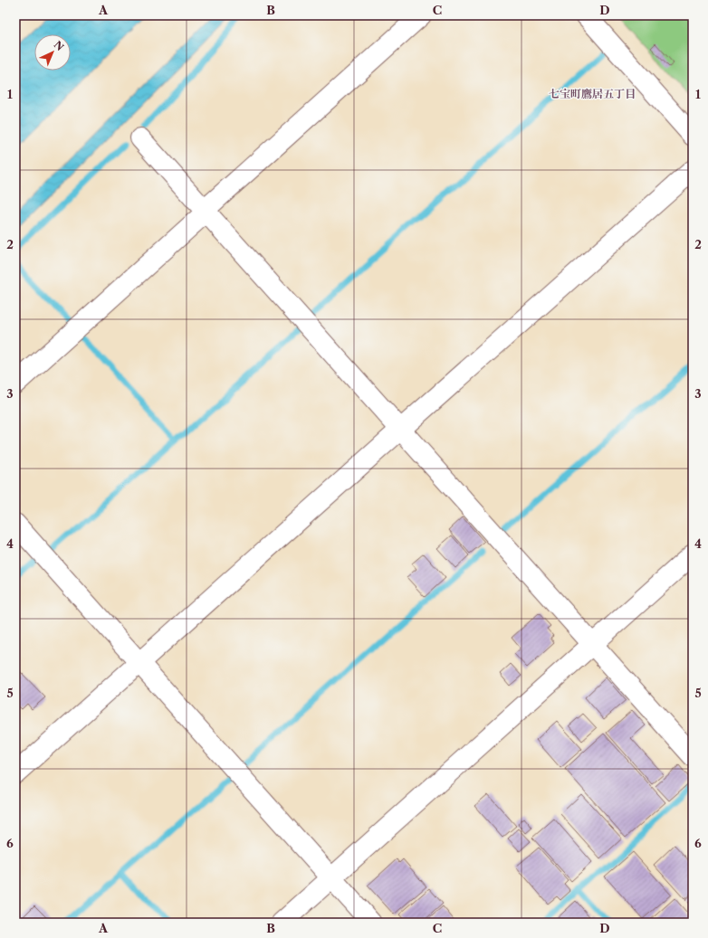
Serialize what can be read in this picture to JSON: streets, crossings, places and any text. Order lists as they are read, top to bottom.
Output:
{
  "districts": ["七宝町鷹居五丁目"],
  "north": "top right",
  "grid": {
    "columns": [
      "A",
      "B",
      "C",
      "D"
    ],
    "rows": [
      "1",
      "2",
      "3",
      "4",
      "5",
      "6"
    ]
  }
}
